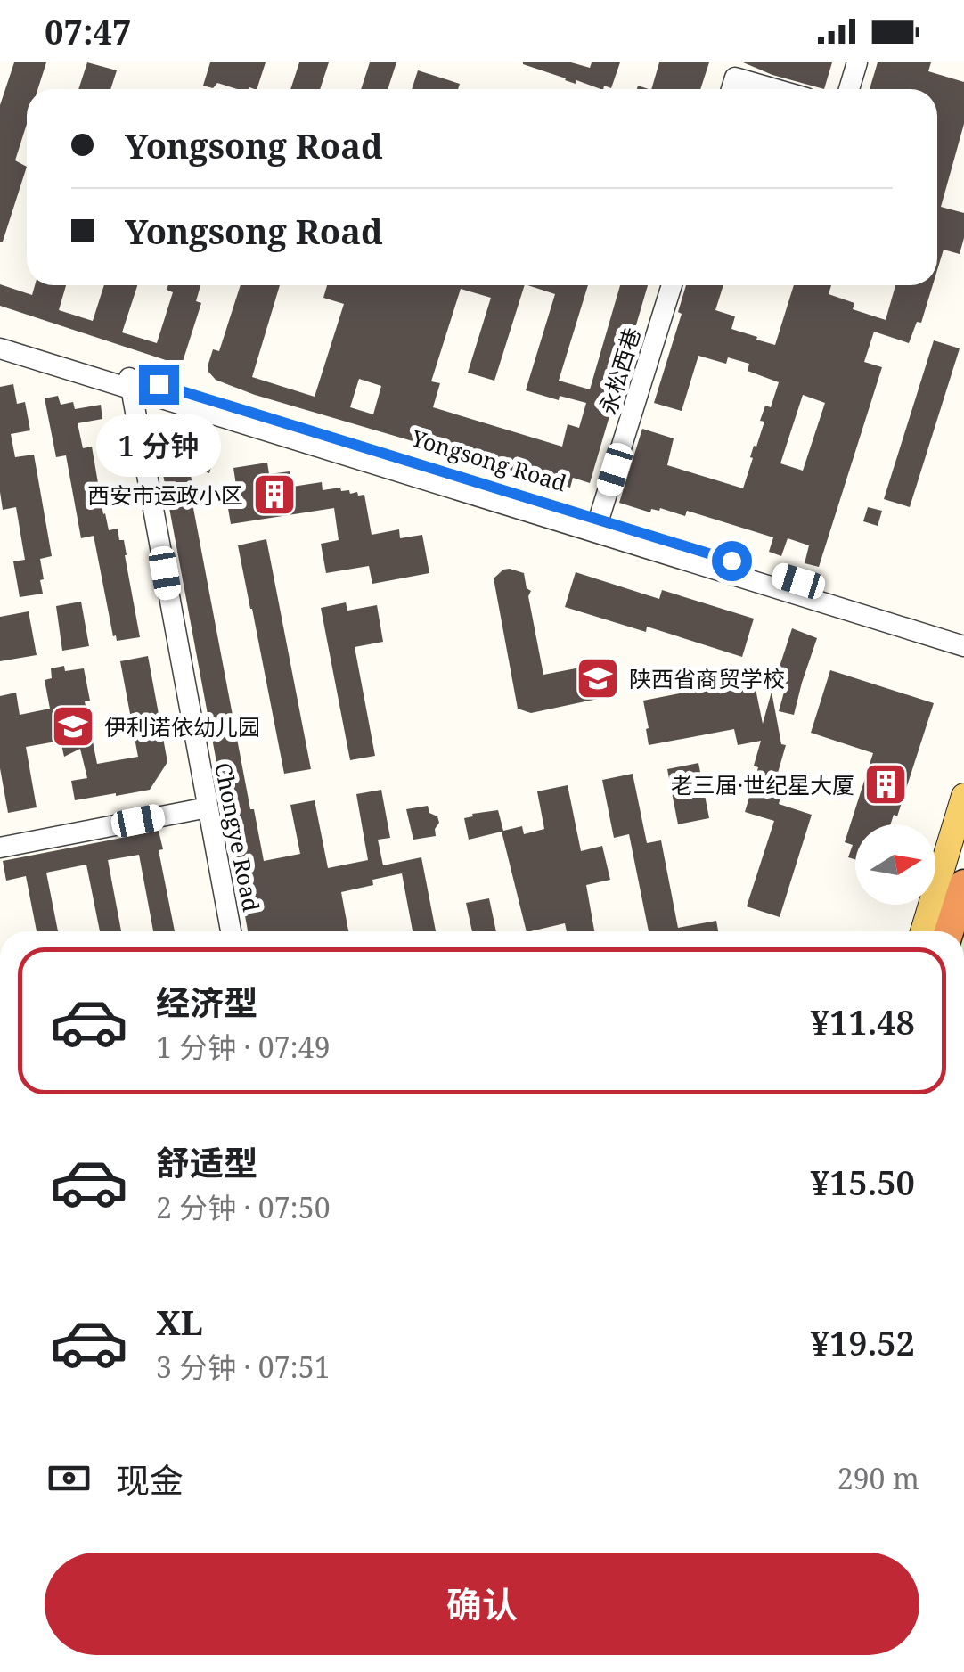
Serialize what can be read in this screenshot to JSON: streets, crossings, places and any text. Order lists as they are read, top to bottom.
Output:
{
  "streets": {
    "street": ["永松西巷", "Yongsong Road", "Chongye Road"]
  },
  "crossings": [
    ["永松西巷", "Yongsong Road"],
    ["Yongsong Road", "Chongye Road"]
  ],
  "places": {
    "building": ["西安市运政小区", "老三届·世纪星大厦"],
    "school or university": ["陕西省商贸学校", "伊利诺依幼儿园"]
  },
  "north": "right",
  "page": {
    "status": "07:47",
    "banner": ["Yongsong Road", "Yongsong Road"],
    "bubble": "1 分钟",
    "list": [
      {
        "name": "经济型",
        "note": "1 分钟 · 07:49",
        "value": "¥11.48"
      },
      {
        "name": "舒适型",
        "note": "2 分钟 · 07:50",
        "value": "¥15.50"
      },
      {
        "name": "XL",
        "note": "3 分钟 · 07:51",
        "value": "¥19.52"
      }
    ],
    "pay": ["现金", "290 m"],
    "buttons": "确认"
  }
}
